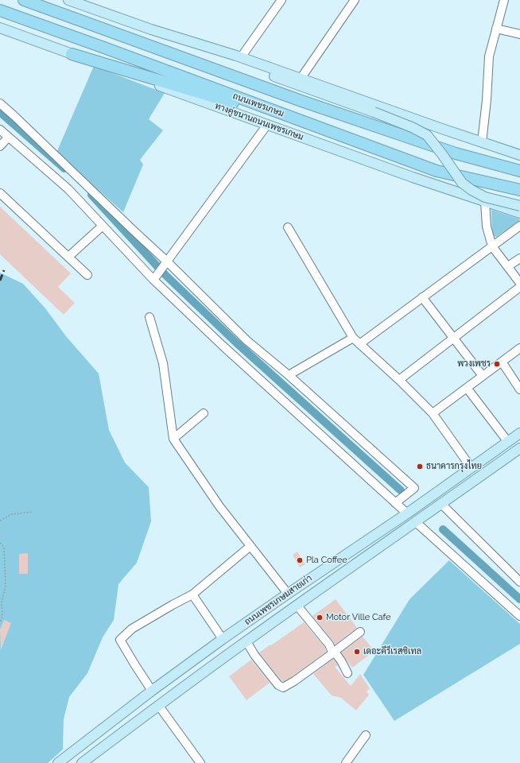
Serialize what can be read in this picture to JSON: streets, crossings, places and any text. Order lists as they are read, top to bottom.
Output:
{
  "streets": {
    "highway": ["ถนนเพชรเกษม"],
    "main road": ["ทางคู่ขนานถนนเพชรเกษม", "ถนนเพชรเกษมสายเก่า"]
  },
  "places": [
    "พวงเพชร",
    "ธนาคารกรุงไทย",
    "Pla Coffee",
    "Motor Ville Cafe",
    "เดอะคีรีเรสซิเทล"
  ]
}
